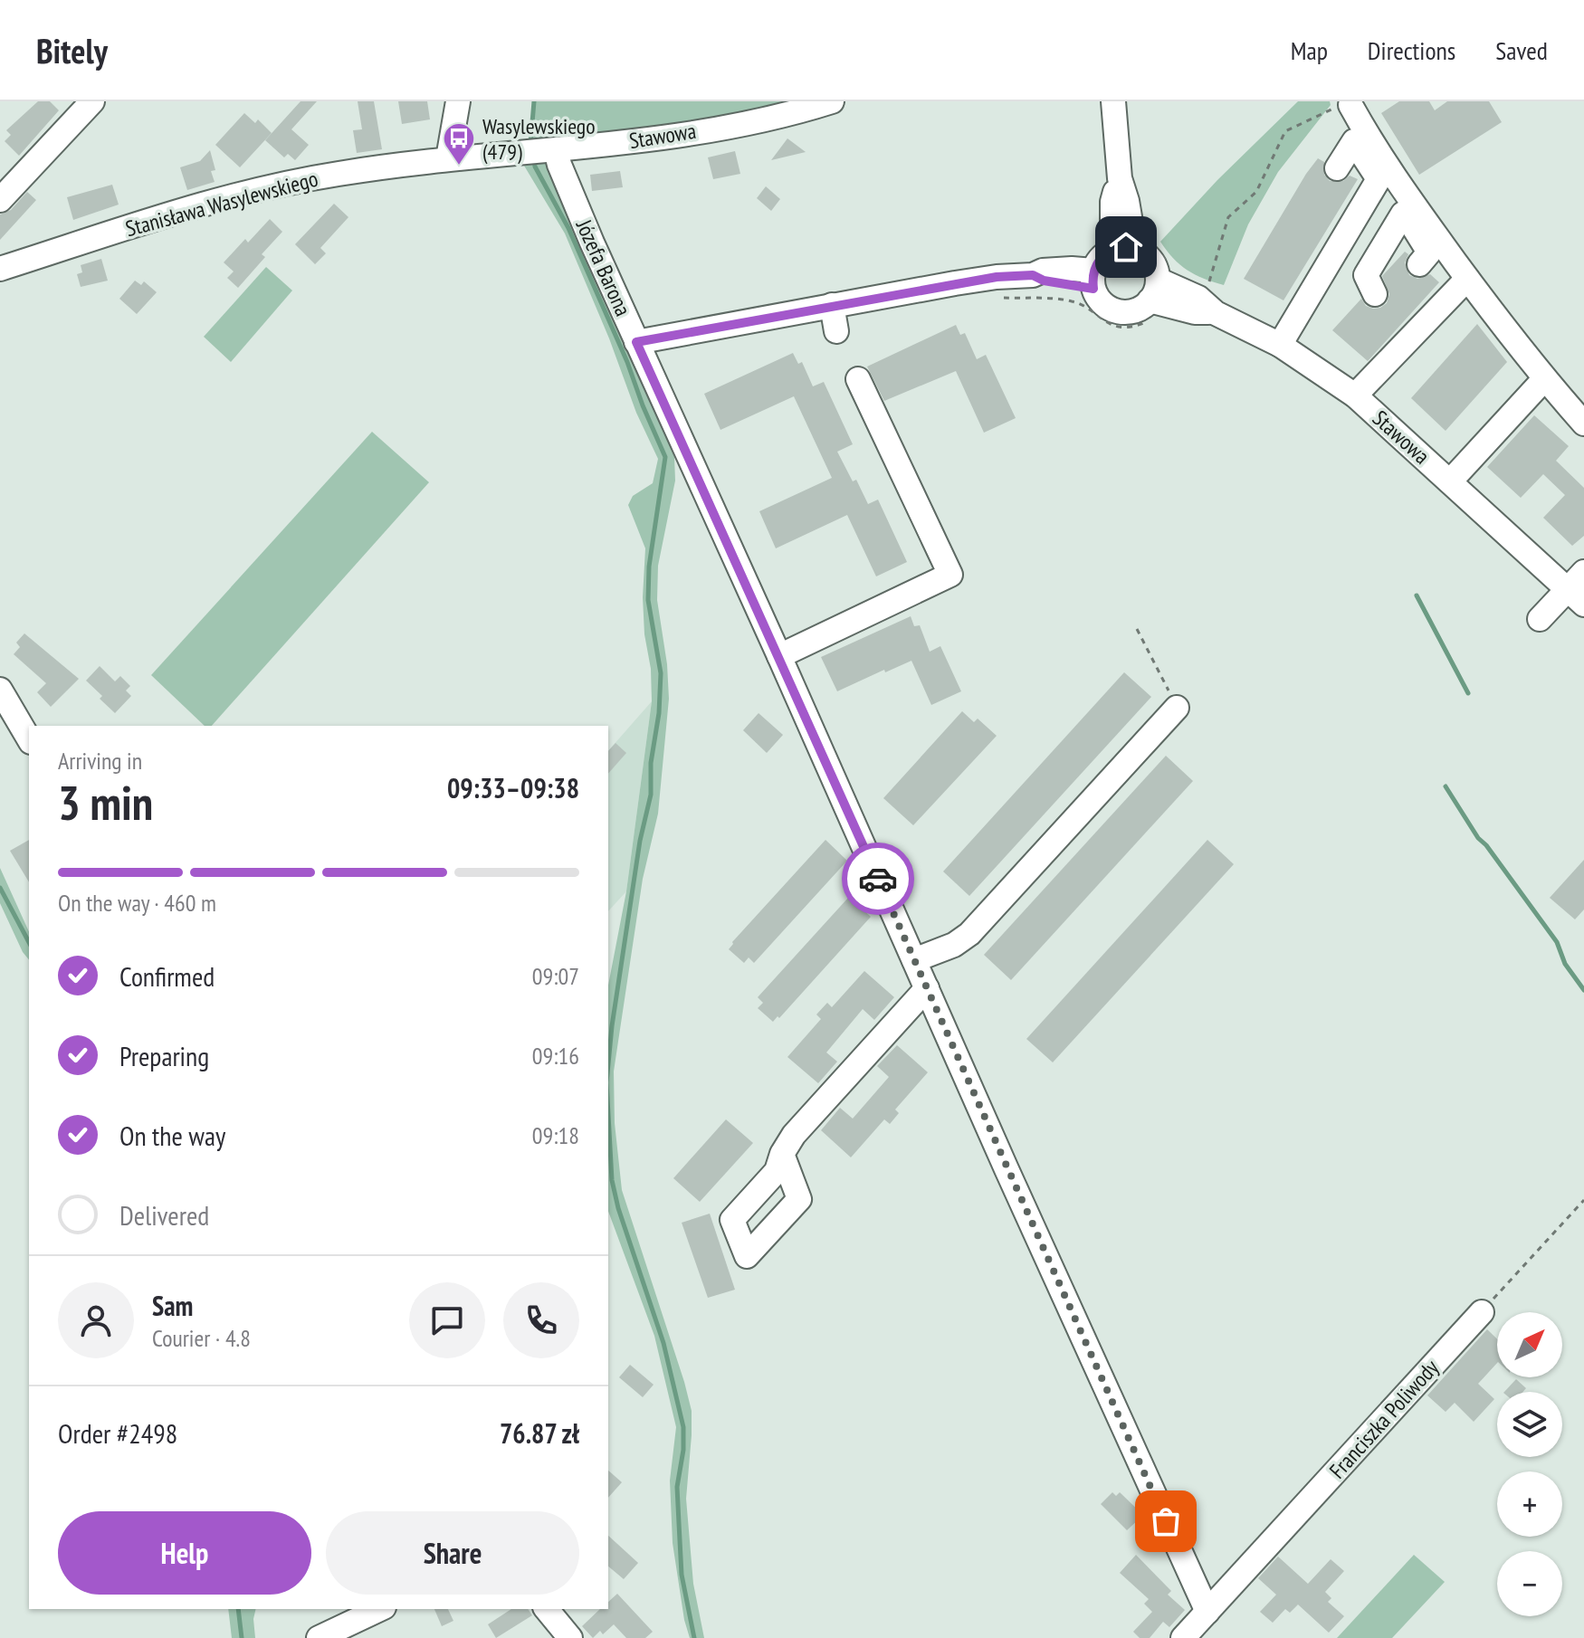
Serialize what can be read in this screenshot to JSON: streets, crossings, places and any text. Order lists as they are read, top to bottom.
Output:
{
  "streets": {
    "street": [
      "Stawowa",
      "Stanisława Wasylewskiego",
      "Józefa Barona",
      "Franciszka Poliwody"
    ]
  },
  "crossings": [
    ["Stawowa", "Stanisława Wasylewskiego"],
    ["Stawowa", "Józefa Barona"],
    ["Józefa Barona", "Franciszka Poliwody"]
  ],
  "places": {
    "bus stop": ["Wasylewskiego (479)"]
  },
  "north": "top right",
  "page": {
    "header": "Bitely",
    "nav": ["Map", "Directions", "Saved"],
    "heading": ["3 min", "Arriving in", "09:33–09:38"],
    "panel": [
      "Sam",
      "Courier · 4.8",
      "Order #2498",
      "76.87 zł"
    ],
    "bar": "On the way · 460 m",
    "list": [
      ["Confirmed", "09:07"],
      ["Preparing", "09:16"],
      ["On the way", "09:18"],
      "Delivered"
    ],
    "map_buttons": ["+", "−"],
    "buttons": ["Help", "Share"]
  }
}
